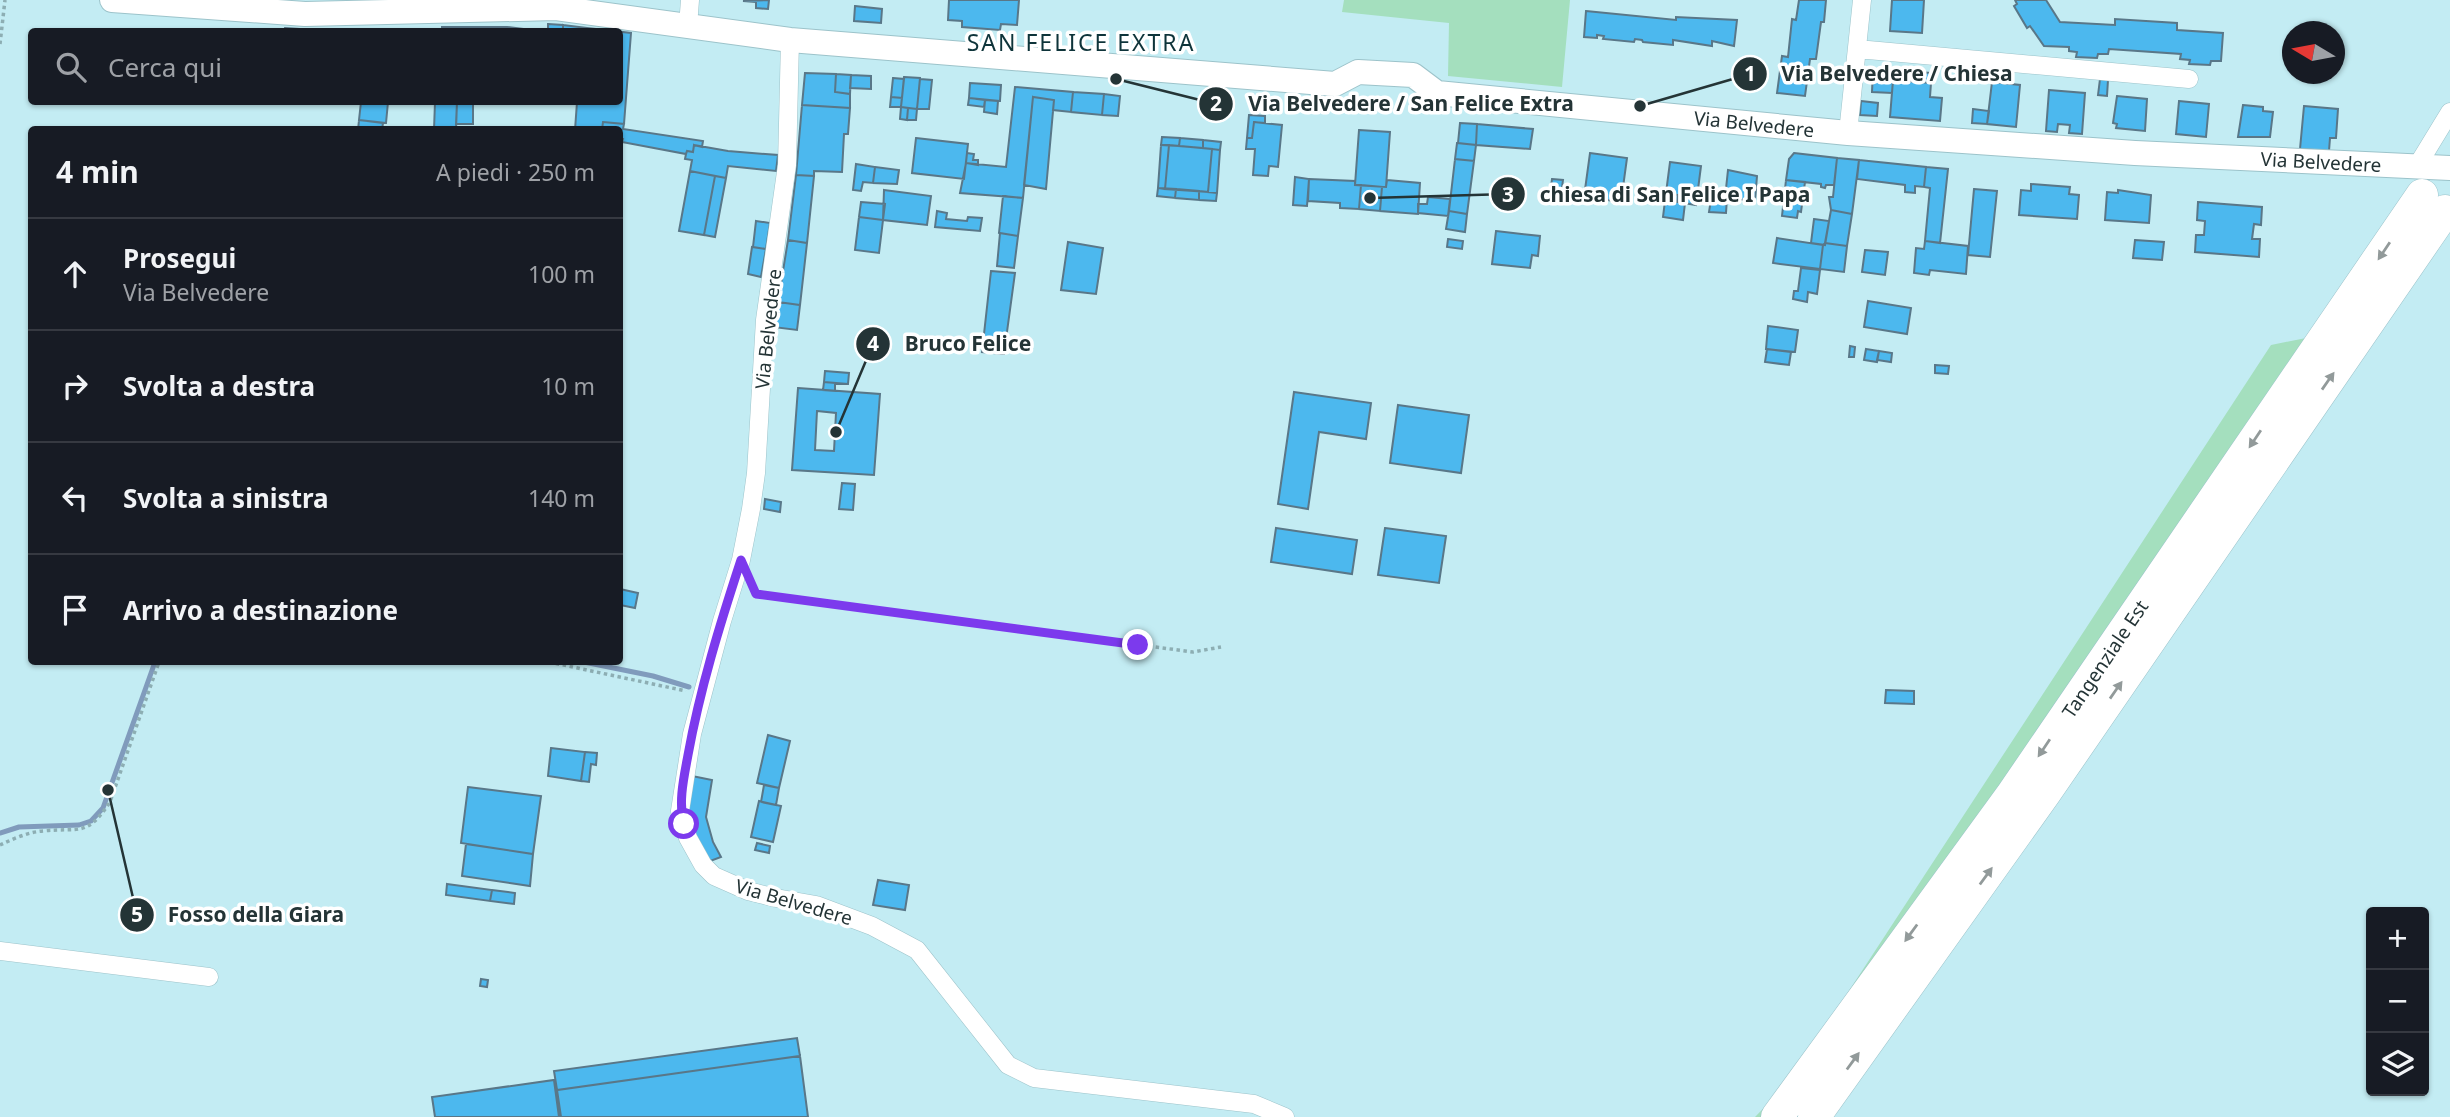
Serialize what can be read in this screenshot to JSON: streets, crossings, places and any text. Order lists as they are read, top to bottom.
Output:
{
  "streets": {
    "highway": ["Tangenziale Est"],
    "street": ["Via Belvedere"]
  },
  "crossings": [
    ["Via Belvedere", "Tangenziale Est"]
  ],
  "districts": ["SAN FELICE EXTRA"],
  "places": [
    "Via Belvedere / San Felice Extra",
    "Via Belvedere / Chiesa",
    "chiesa di San Felice I Papa",
    "Bruco Felice",
    "Fosso della Giara"
  ],
  "north": "left",
  "page": {
    "search": "Cerca qui",
    "heading": ["4 min", "A piedi · 250 m"],
    "list": [
      ["Prosegui", "Via Belvedere", "100 m"],
      ["Svolta a destra", "10 m"],
      ["Svolta a sinistra", "140 m"],
      "Arrivo a destinazione"
    ],
    "map_buttons": ["+", "−"]
  }
}
